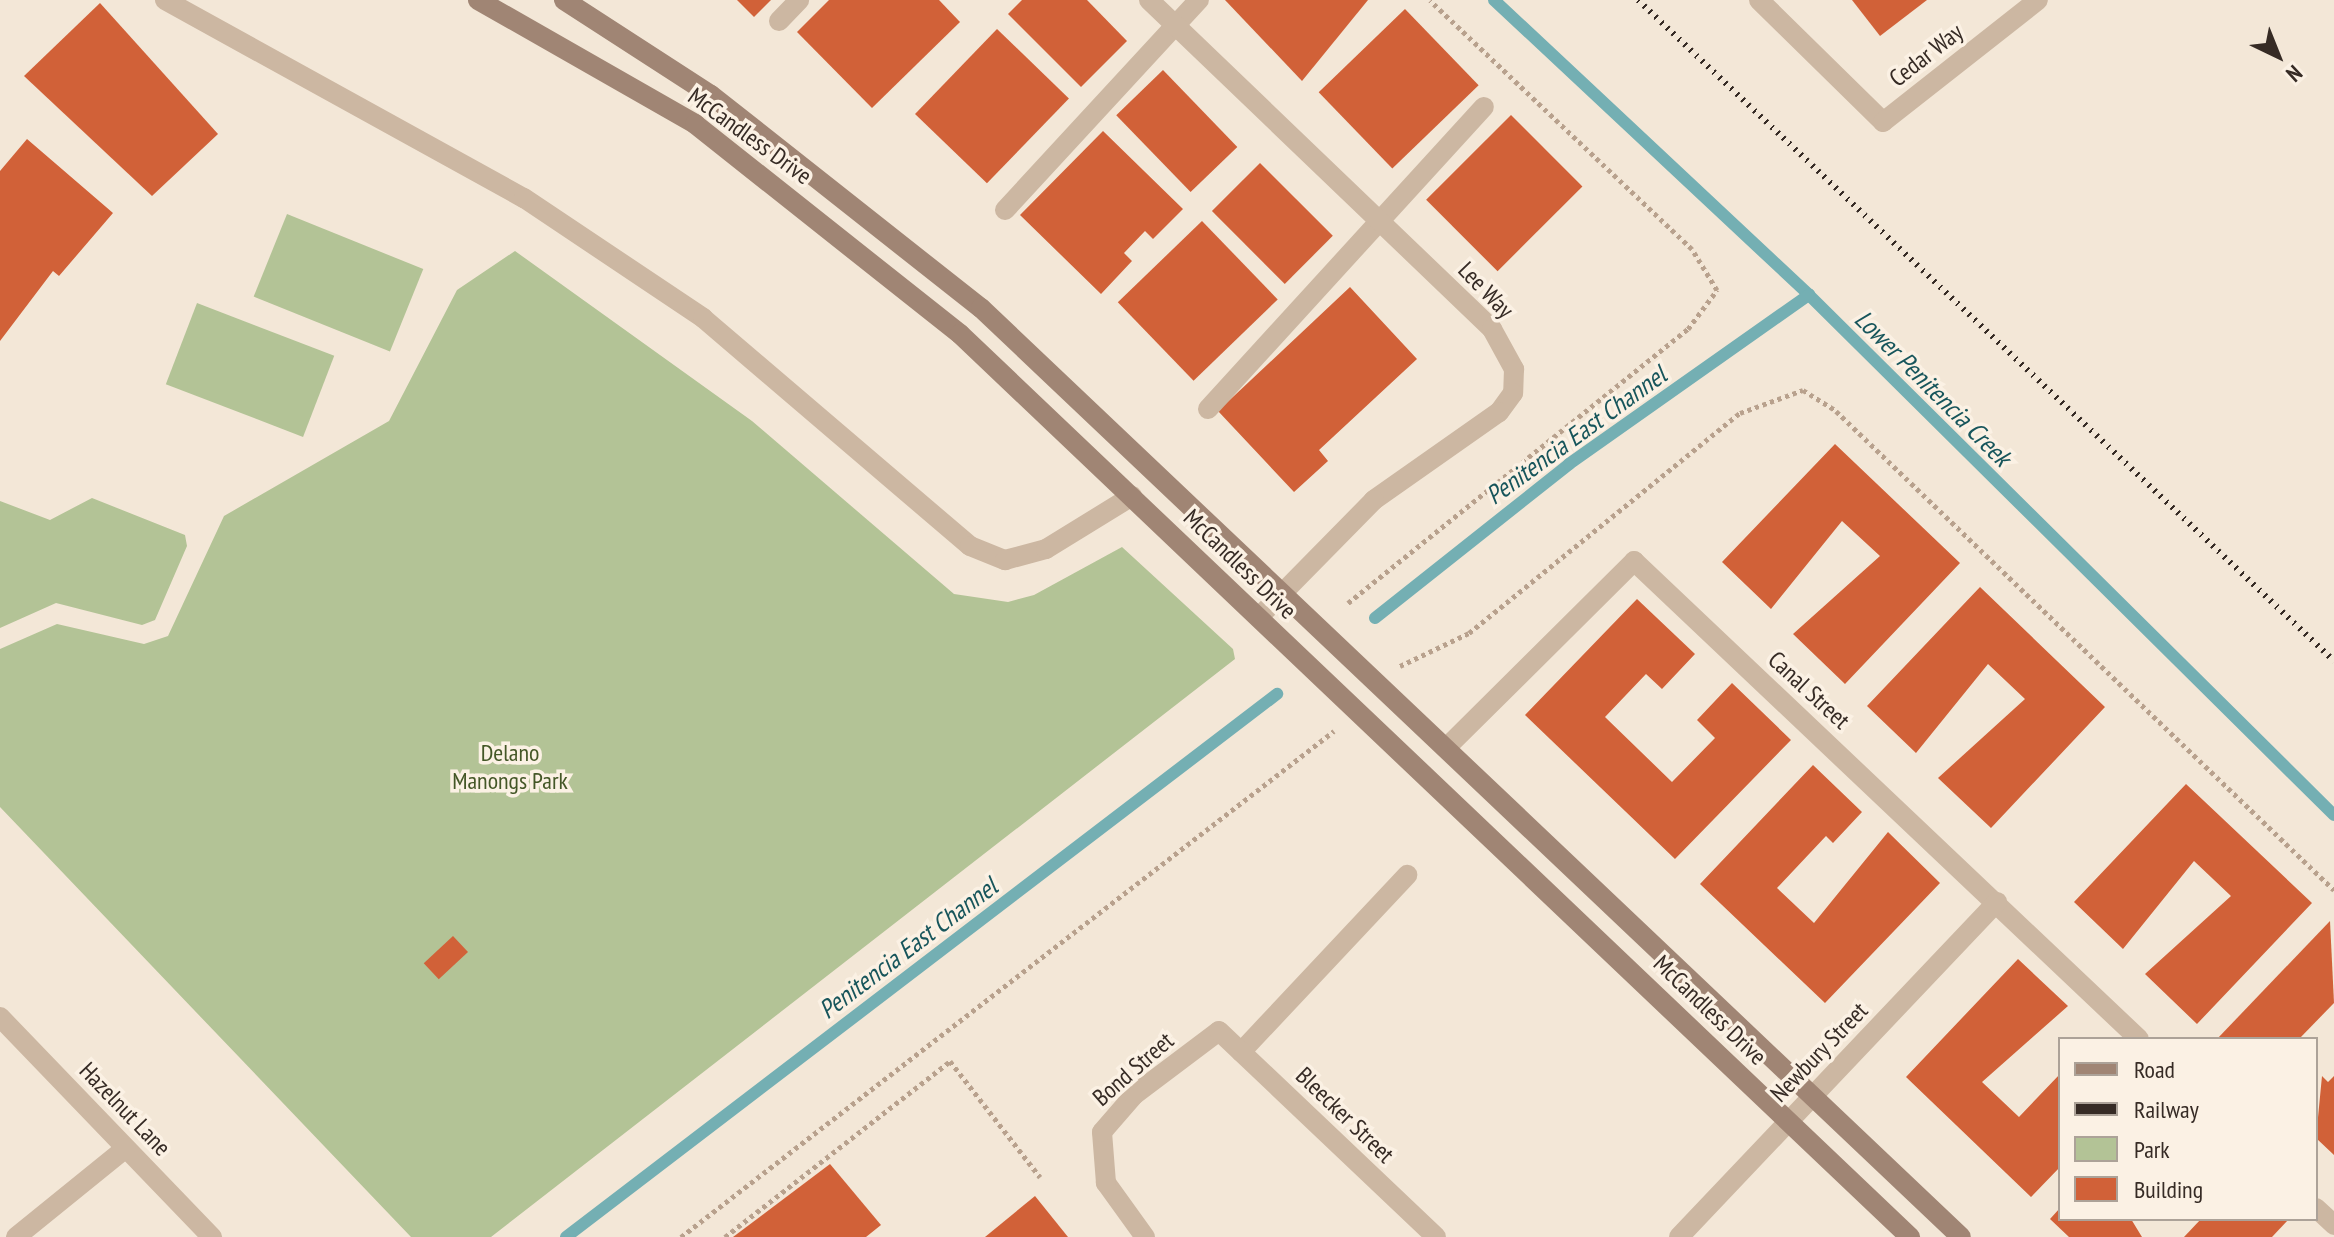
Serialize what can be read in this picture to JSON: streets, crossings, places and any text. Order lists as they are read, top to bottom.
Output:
{
  "streets": {
    "main road": ["McCandless Drive"],
    "street": [
      "Cedar Way",
      "Lee Way",
      "Canal Street",
      "Newbury Street",
      "Bond Street",
      "Hazelnut Lane",
      "Bleecker Street"
    ]
  },
  "crossings": [
    ["McCandless Drive", "Lee Way"],
    ["McCandless Drive", "Canal Street"],
    ["McCandless Drive", "Newbury Street"],
    ["Canal Street", "Newbury Street"],
    ["Bond Street", "Bleecker Street"]
  ],
  "water": ["Lower Penitencia Creek", "Penitencia East Channel"],
  "parks": ["Delano Manongs Park"],
  "legend": [
    "Road",
    "Railway",
    "Park",
    "Building"
  ],
  "north": "bottom right"
}
